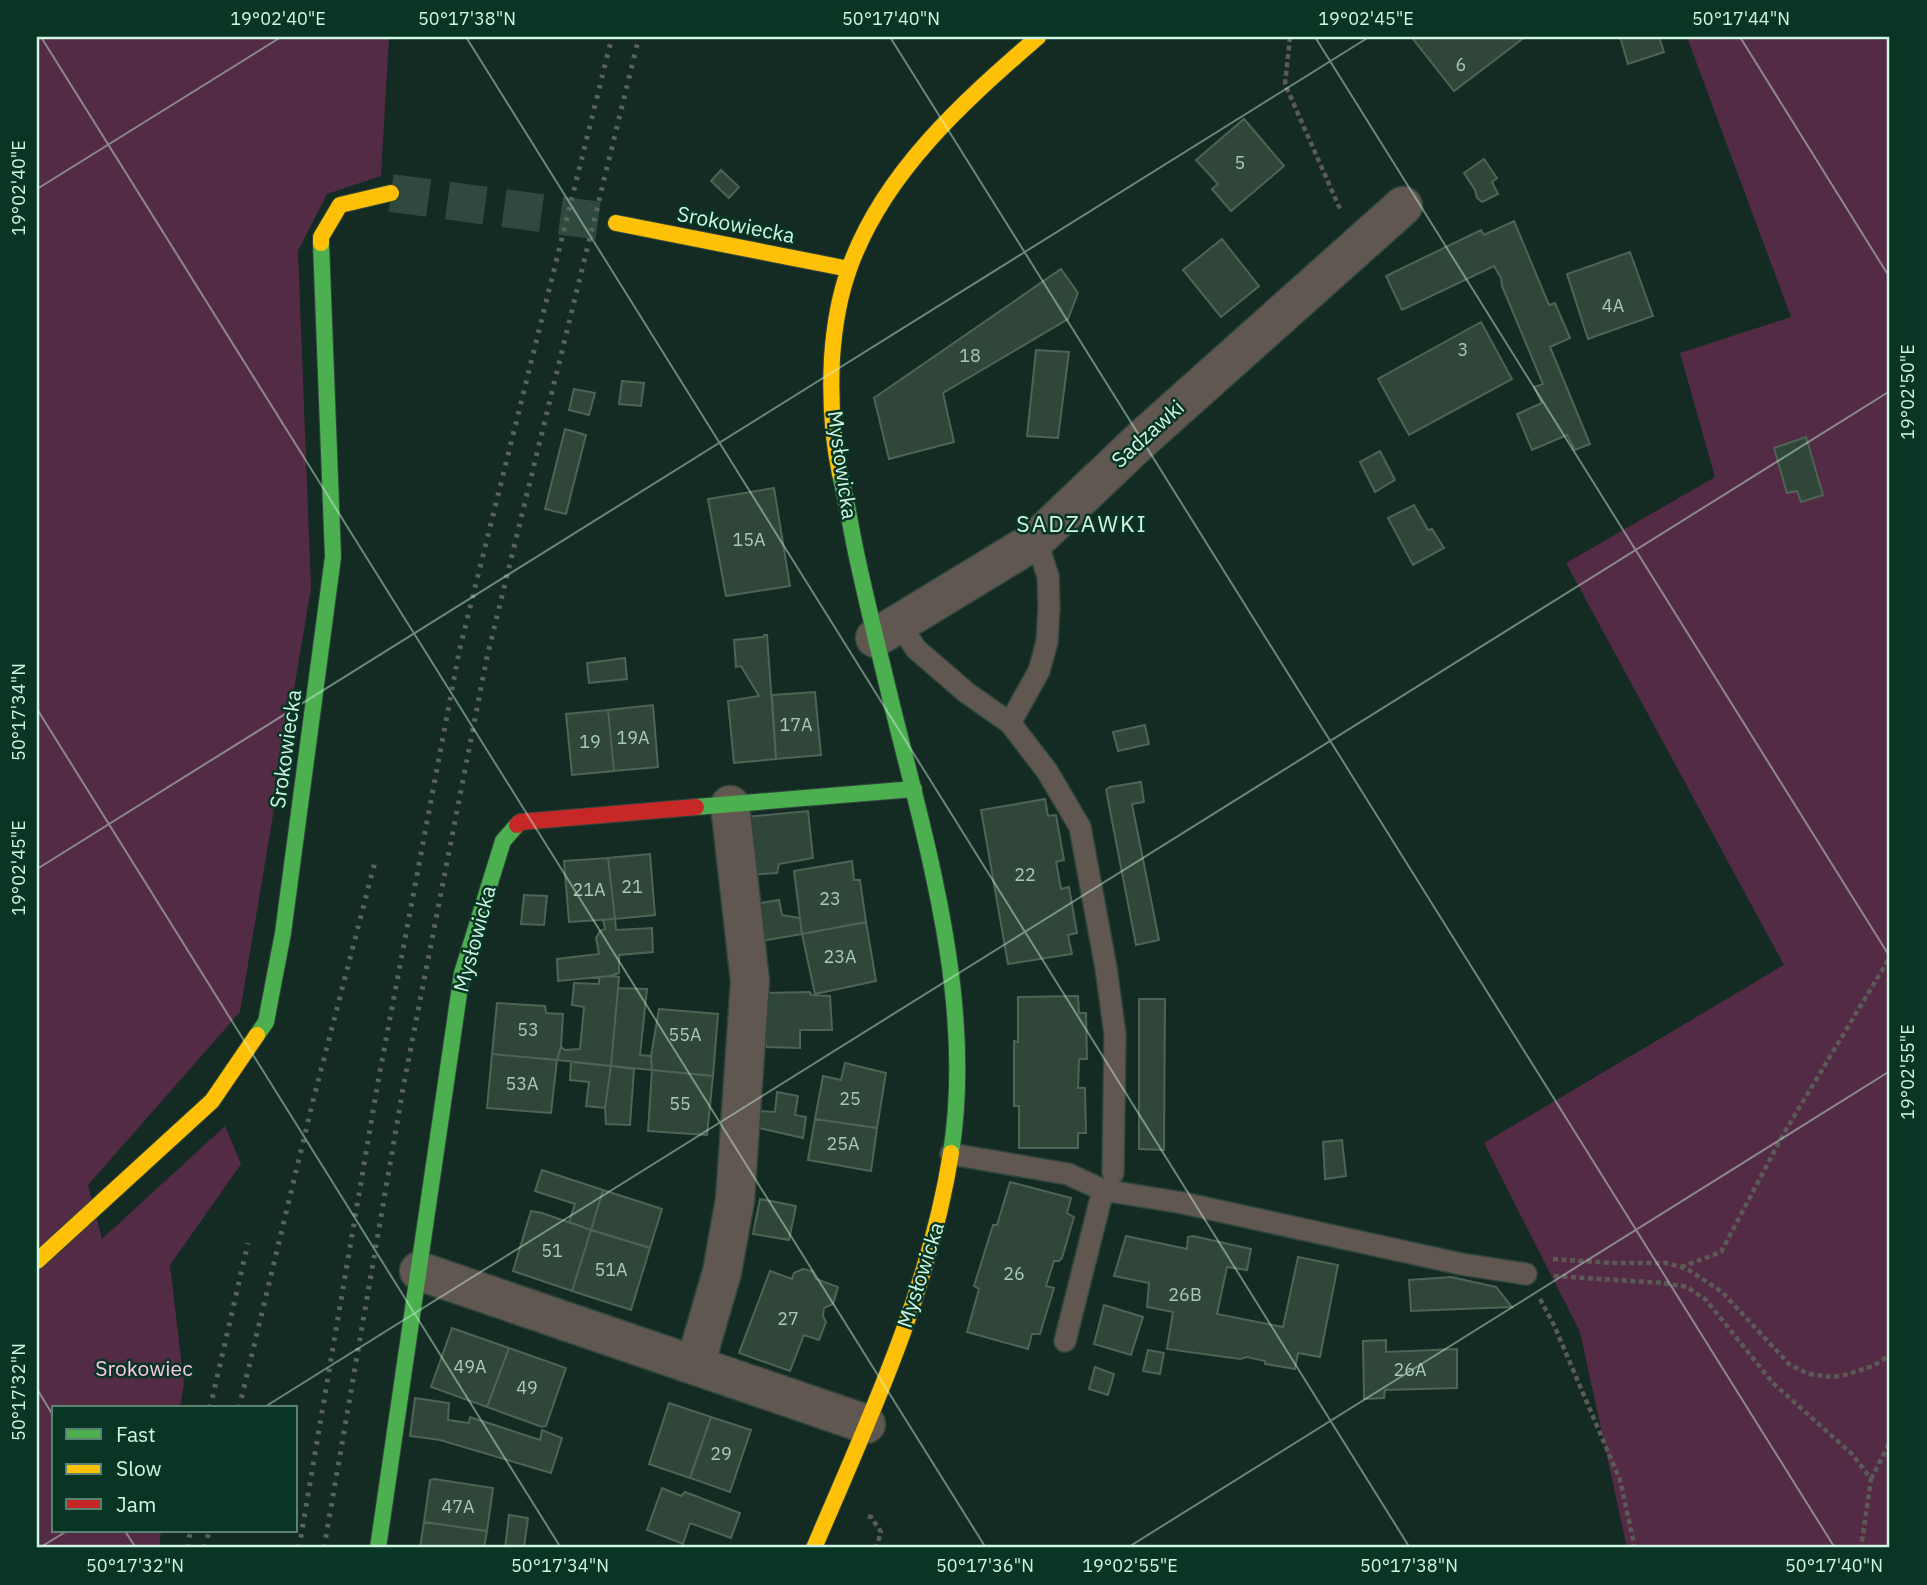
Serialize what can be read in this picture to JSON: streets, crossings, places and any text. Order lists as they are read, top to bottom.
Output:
{
  "streets": {
    "street": ["Srokowiecka", "Sadzawki", "Mysłowicka"]
  },
  "crossings": [
    ["Srokowiecka", "Mysłowicka"],
    ["Sadzawki", "Mysłowicka"]
  ],
  "districts": ["SADZAWKI"],
  "parks": ["Srokowiec"],
  "house_numbers": [
    "6",
    "5",
    "4A",
    "3",
    "18",
    "15A",
    "17A",
    "19A",
    "19",
    "22",
    "21",
    "21A",
    "23",
    "23A",
    "53",
    "55A",
    "53A",
    "25",
    "55",
    "25A",
    "51",
    "51A",
    "26",
    "26B",
    "27",
    "49A",
    "26A",
    "49",
    "29",
    "47A"
  ],
  "legend": ["Fast", "Slow", "Jam"],
  "coordinates": [
    "19°02'40\"E",
    "50°17'38\"N",
    "50°17'40\"N",
    "19°02'45\"E",
    "50°17'44\"N",
    "19°02'50\"E",
    "50°17'34\"N",
    "19°02'55\"E",
    "50°17'32\"N",
    "50°17'36\"N"
  ]
}
